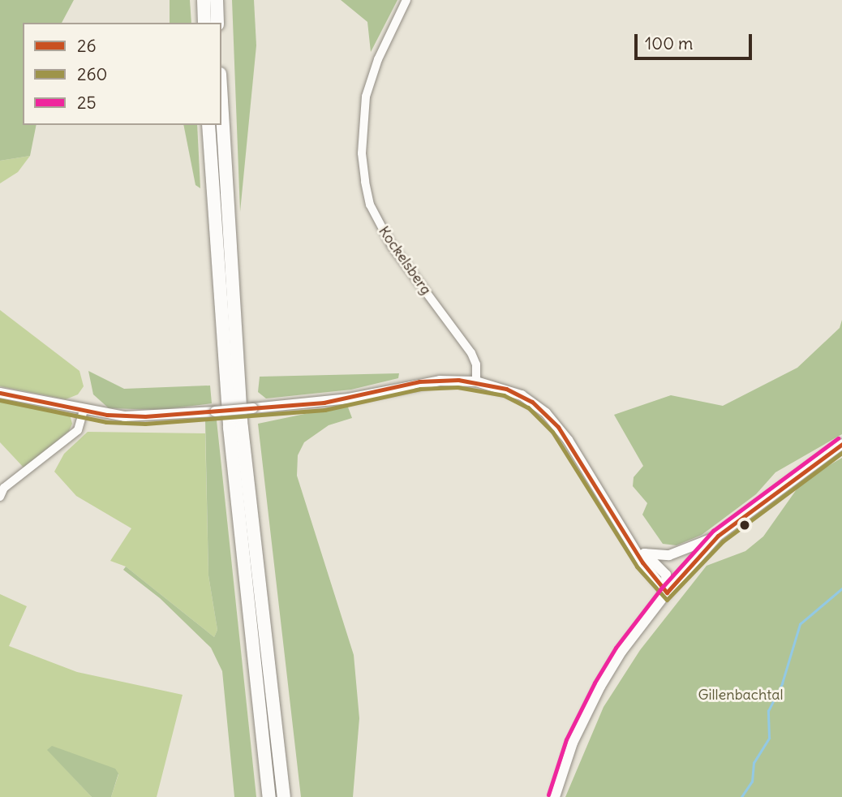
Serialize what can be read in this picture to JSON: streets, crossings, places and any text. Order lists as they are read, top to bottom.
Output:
{
  "streets": {
    "street": ["Kockelsberg"]
  },
  "parks": ["Gillenbachtal"],
  "lines": ["transit line 26", "transit line 260", "transit line 25"],
  "legend": ["26", "260", "25"],
  "scale_bar": "100 m"
}
